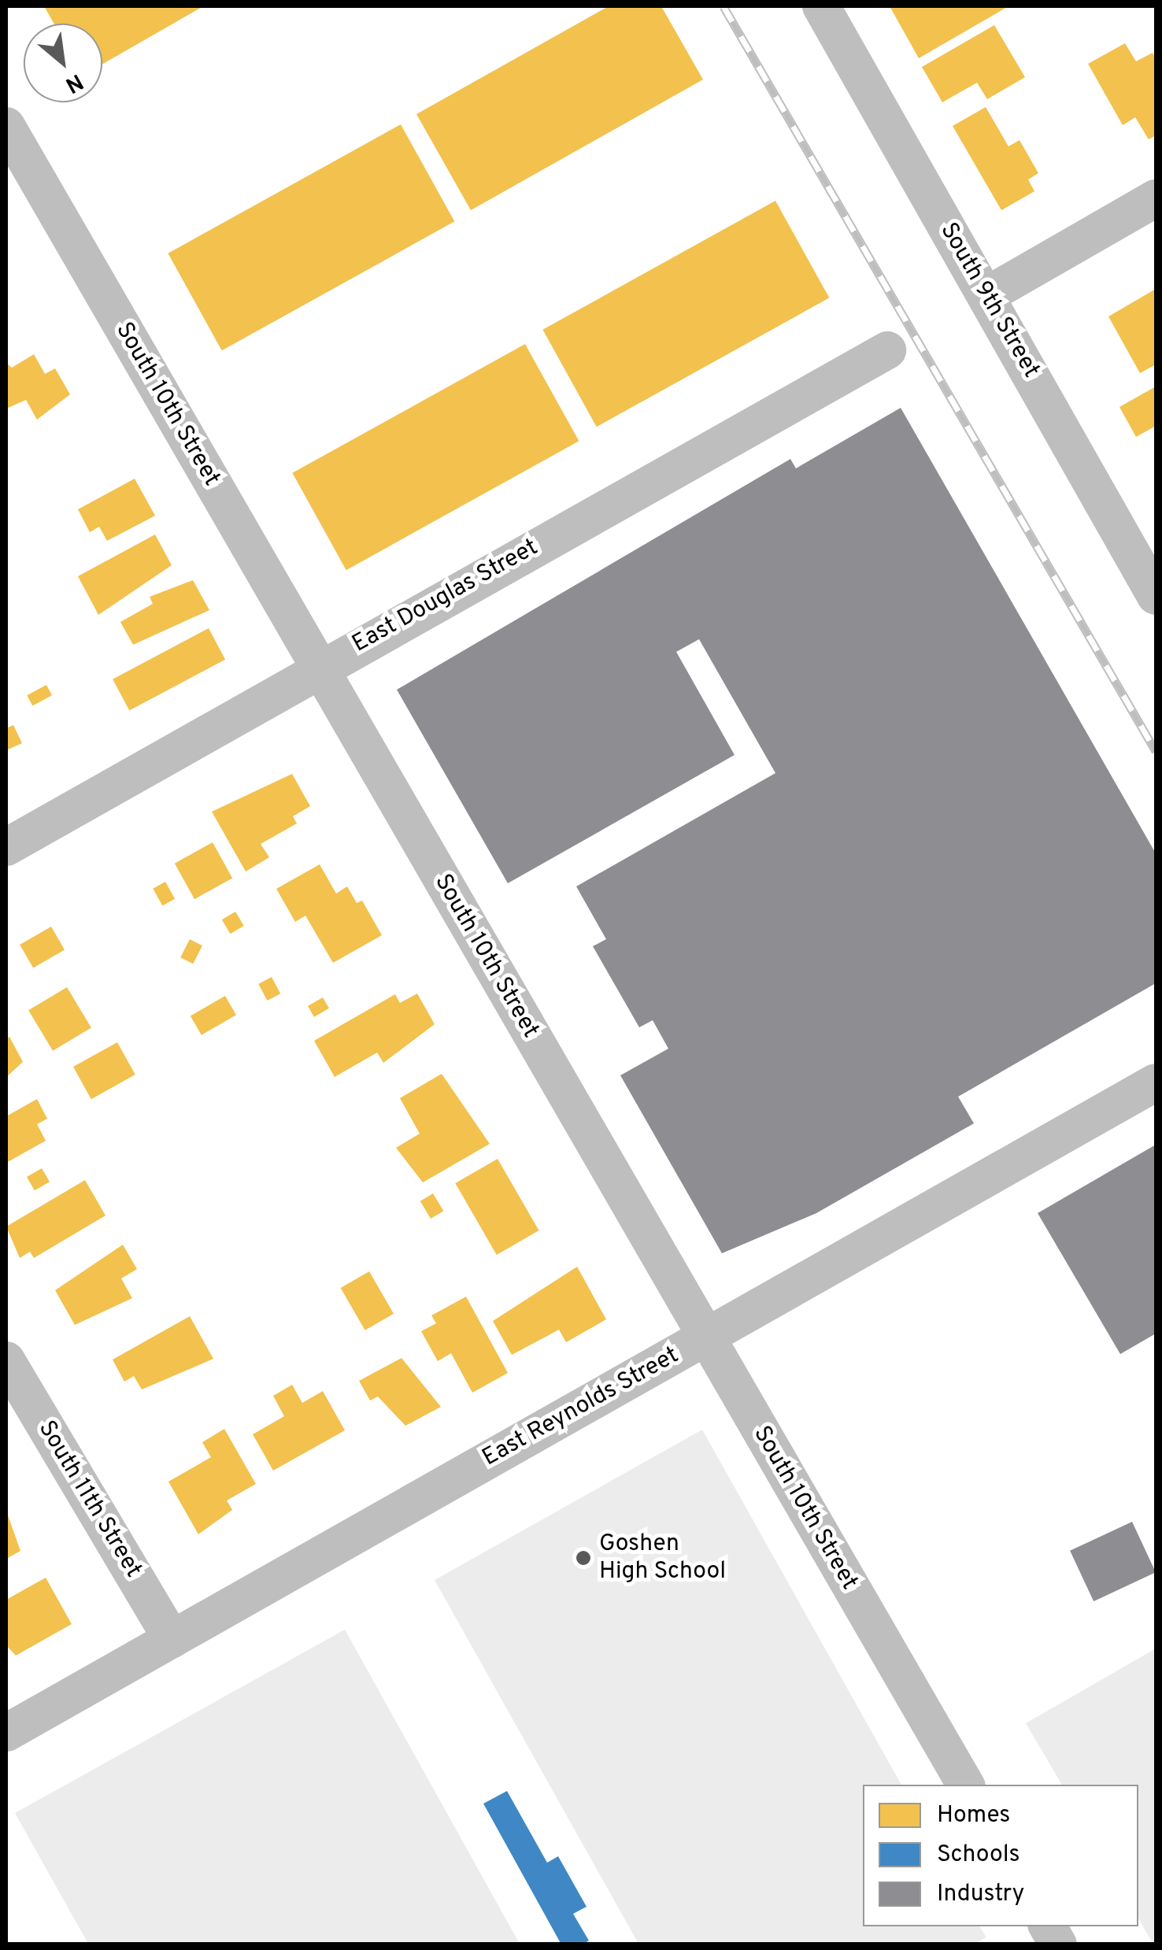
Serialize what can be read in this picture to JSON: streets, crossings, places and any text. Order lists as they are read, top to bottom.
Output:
{
  "streets": {
    "street": [
      "South 9th Street",
      "South 10th Street",
      "East Douglas Street",
      "East Reynolds Street",
      "South 11th Street"
    ]
  },
  "crossings": [
    ["South 10th Street", "East Douglas Street"],
    ["South 10th Street", "East Reynolds Street"],
    ["East Reynolds Street", "South 11th Street"]
  ],
  "places": ["Goshen High School"],
  "legend": ["Homes", "Schools", "Industry"],
  "north": "bottom right"
}
